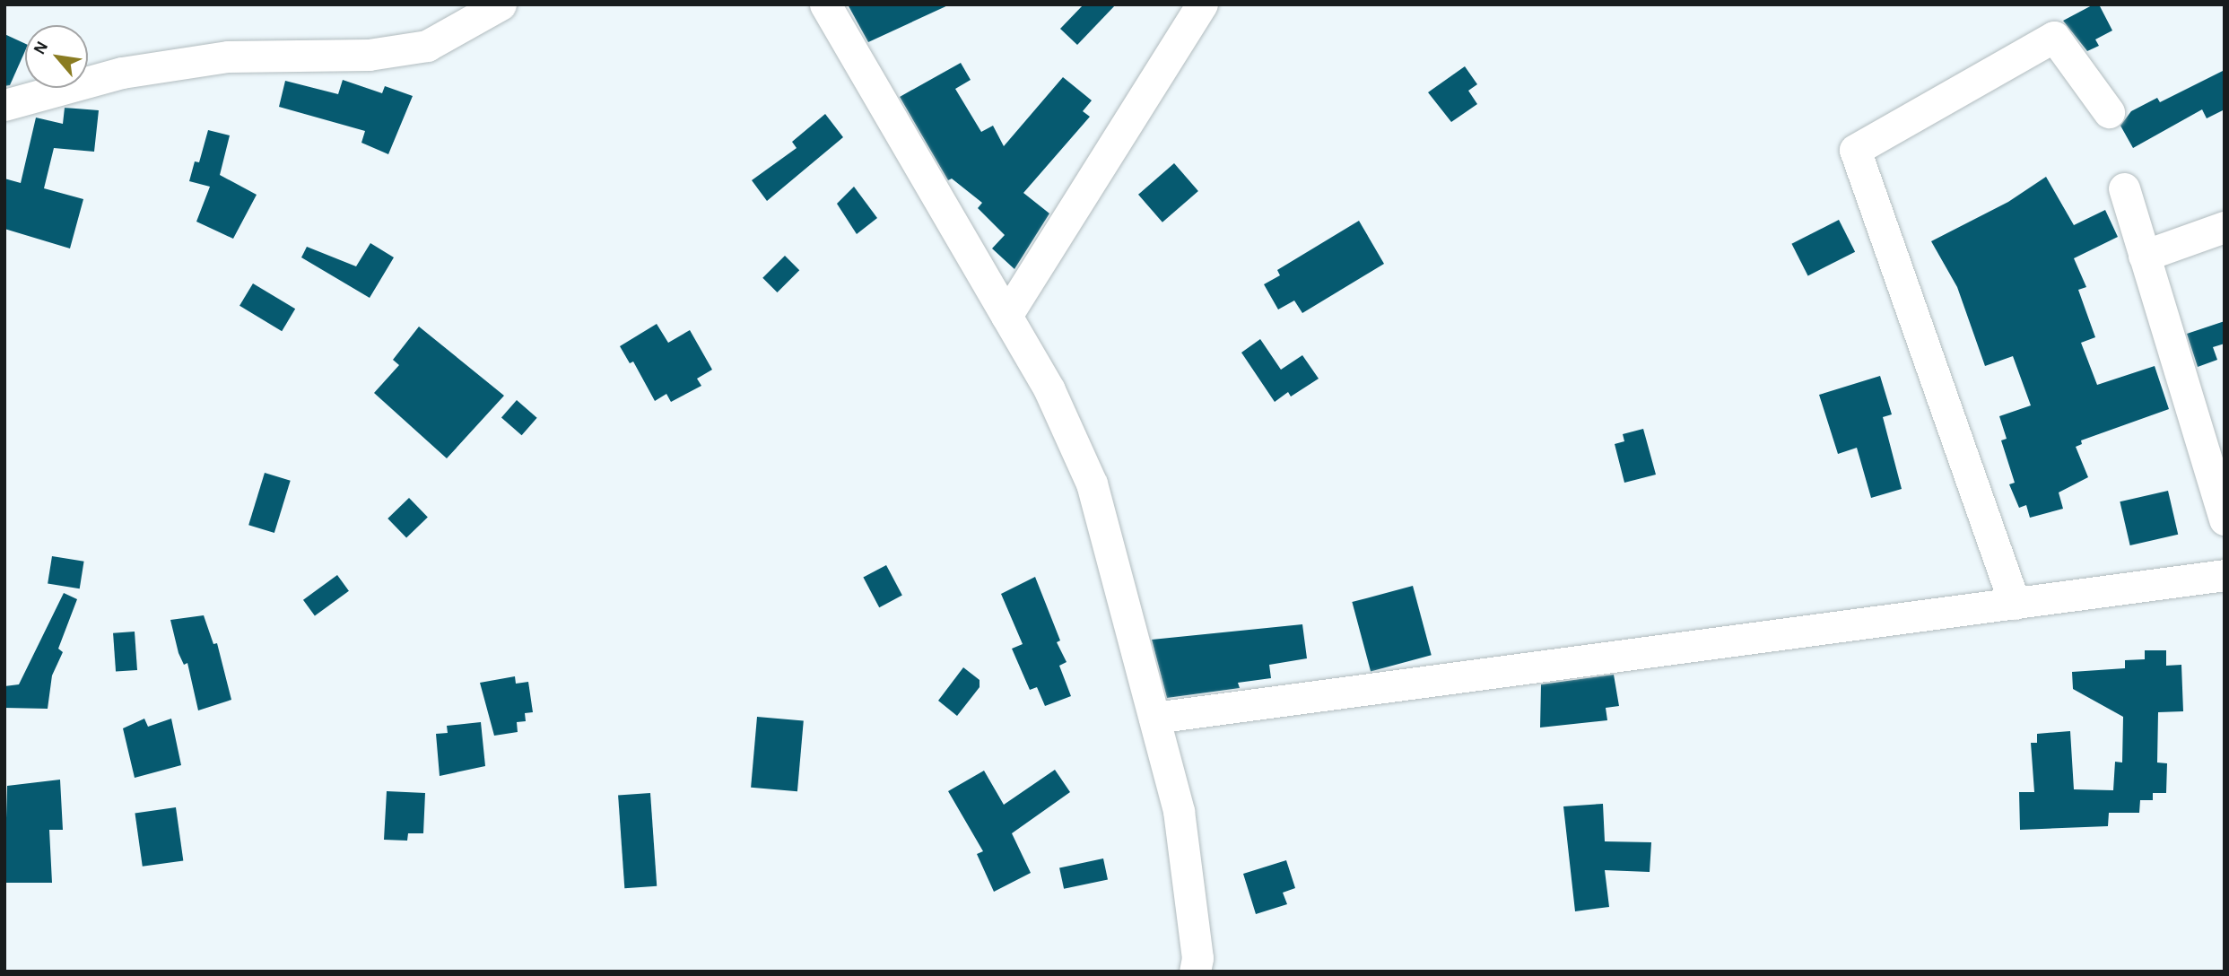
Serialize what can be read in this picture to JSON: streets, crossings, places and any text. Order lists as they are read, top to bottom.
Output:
{
  "north": "top left"
}
